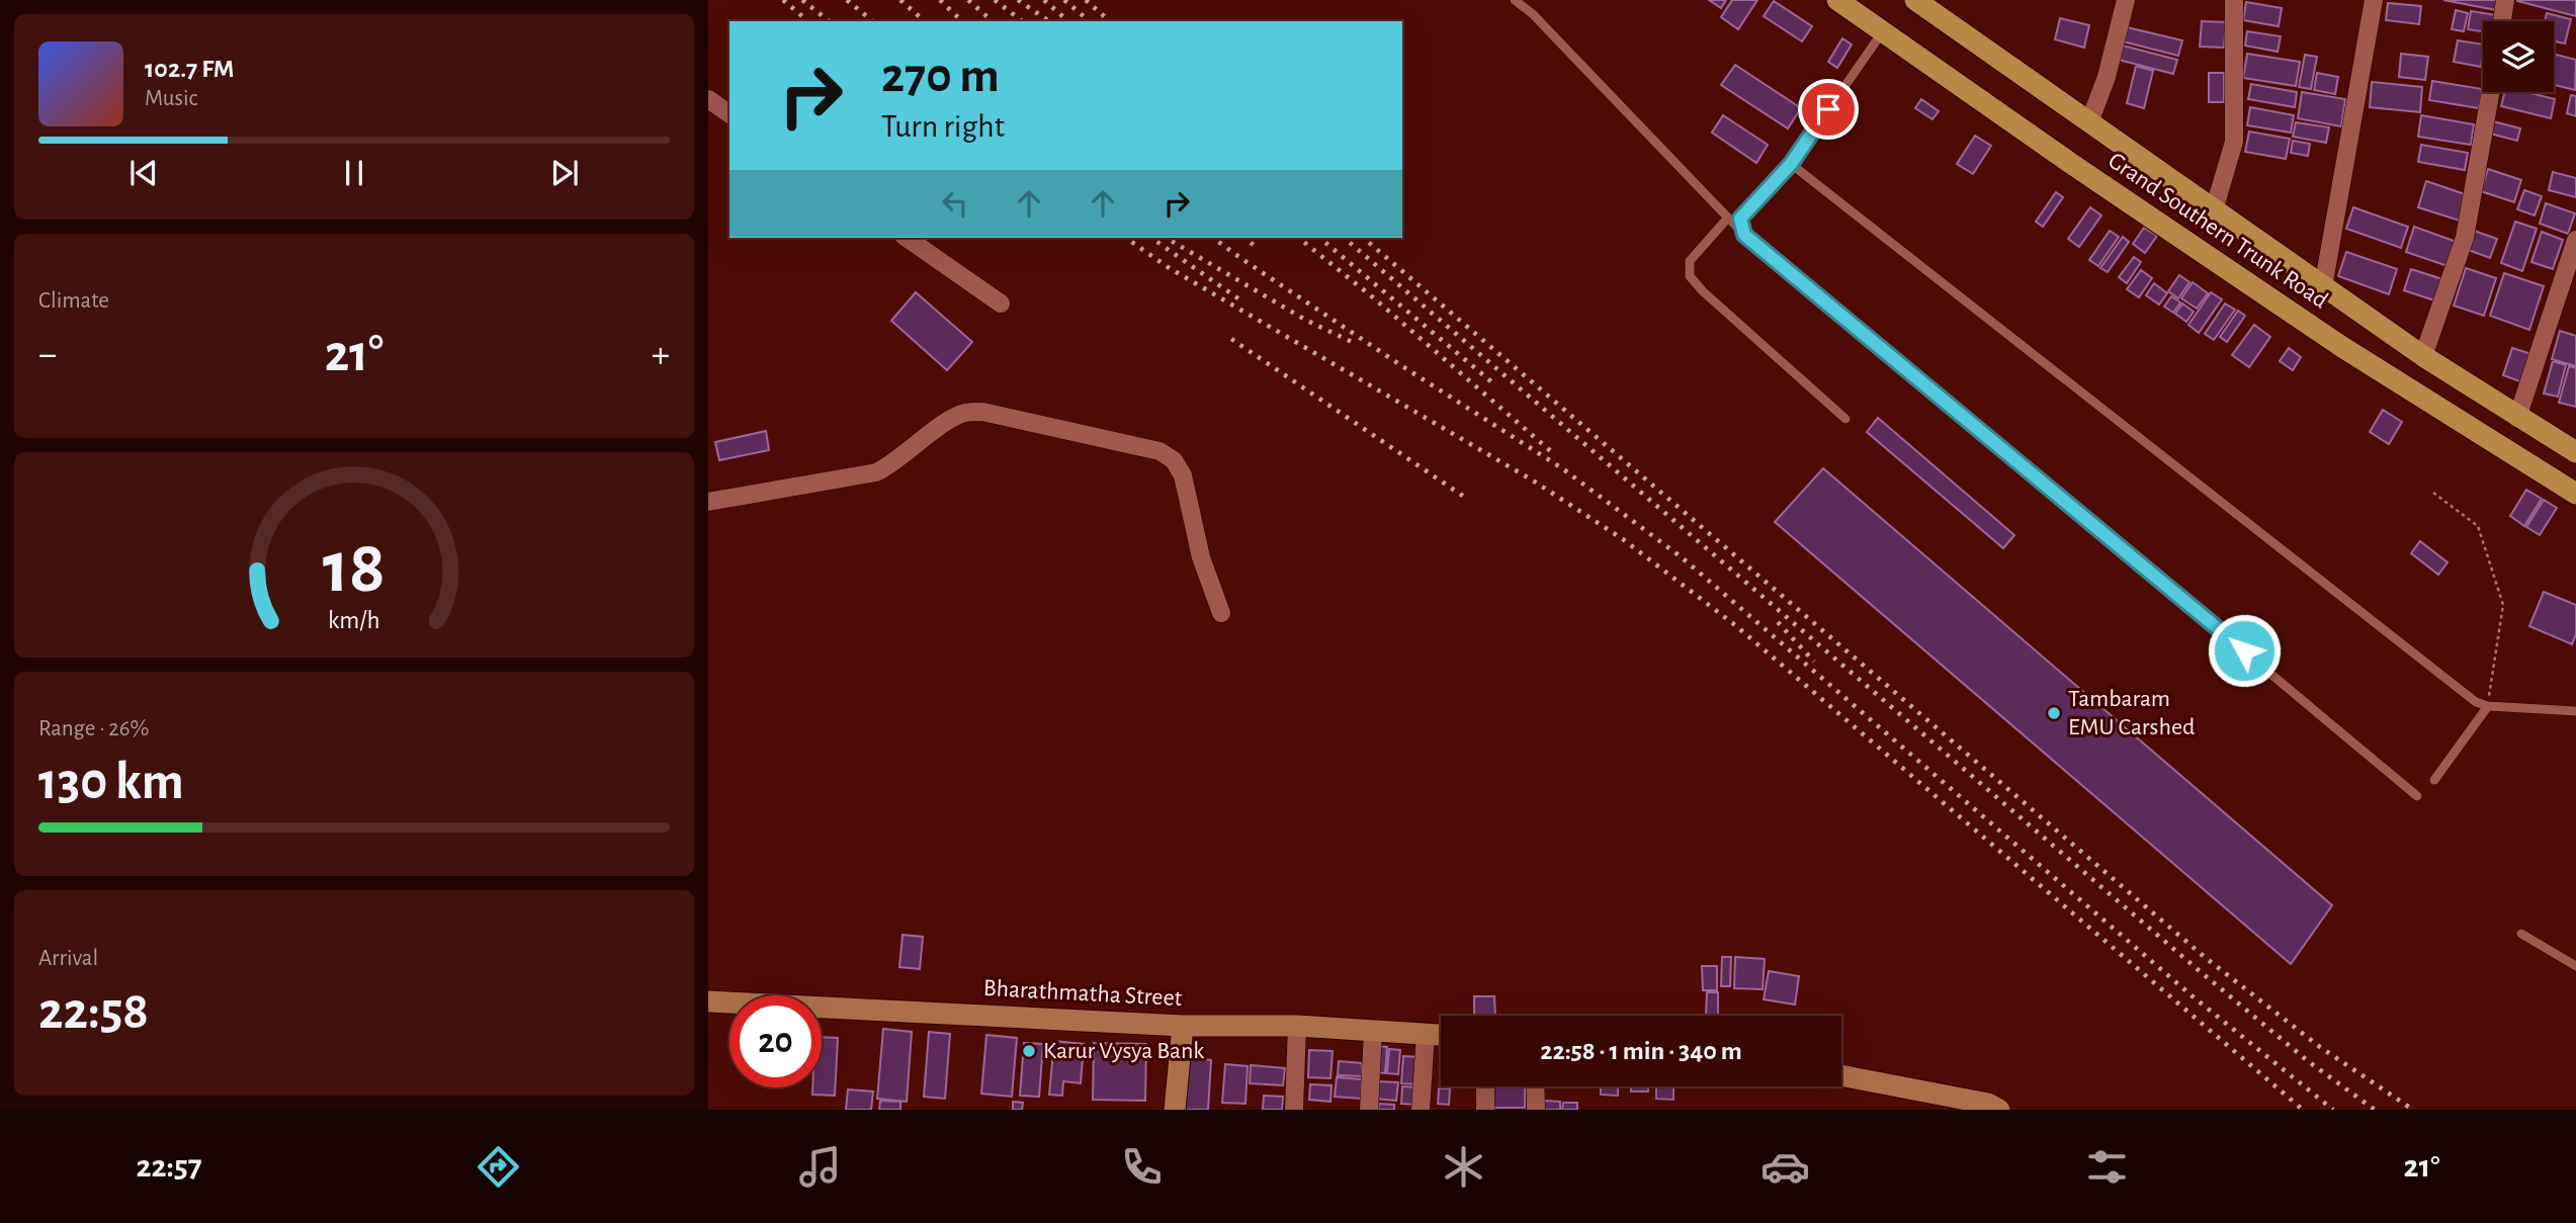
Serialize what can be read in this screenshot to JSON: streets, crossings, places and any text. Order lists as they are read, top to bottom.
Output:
{
  "streets": {
    "main road": ["Grand Southern Trunk Road"],
    "street": ["Bharathmatha Street"]
  },
  "places": ["Tambaram EMU Carshed", "Karur Vysya Bank"],
  "page": {
    "turn": ["270 m", "Turn right"],
    "song": ["102.7 FM", "Music"],
    "tile": [
      "Climate",
      ["Range · 26%", "130 km"],
      ["Arrival", "22:58"]
    ],
    "heat": ["−", "21°", "+"],
    "limit": "20",
    "trip": "22:58 · 1 min · 340 m",
    "tabs": ["22:57", "21°"],
    "gauge": ["18", "km/h"]
  }
}
